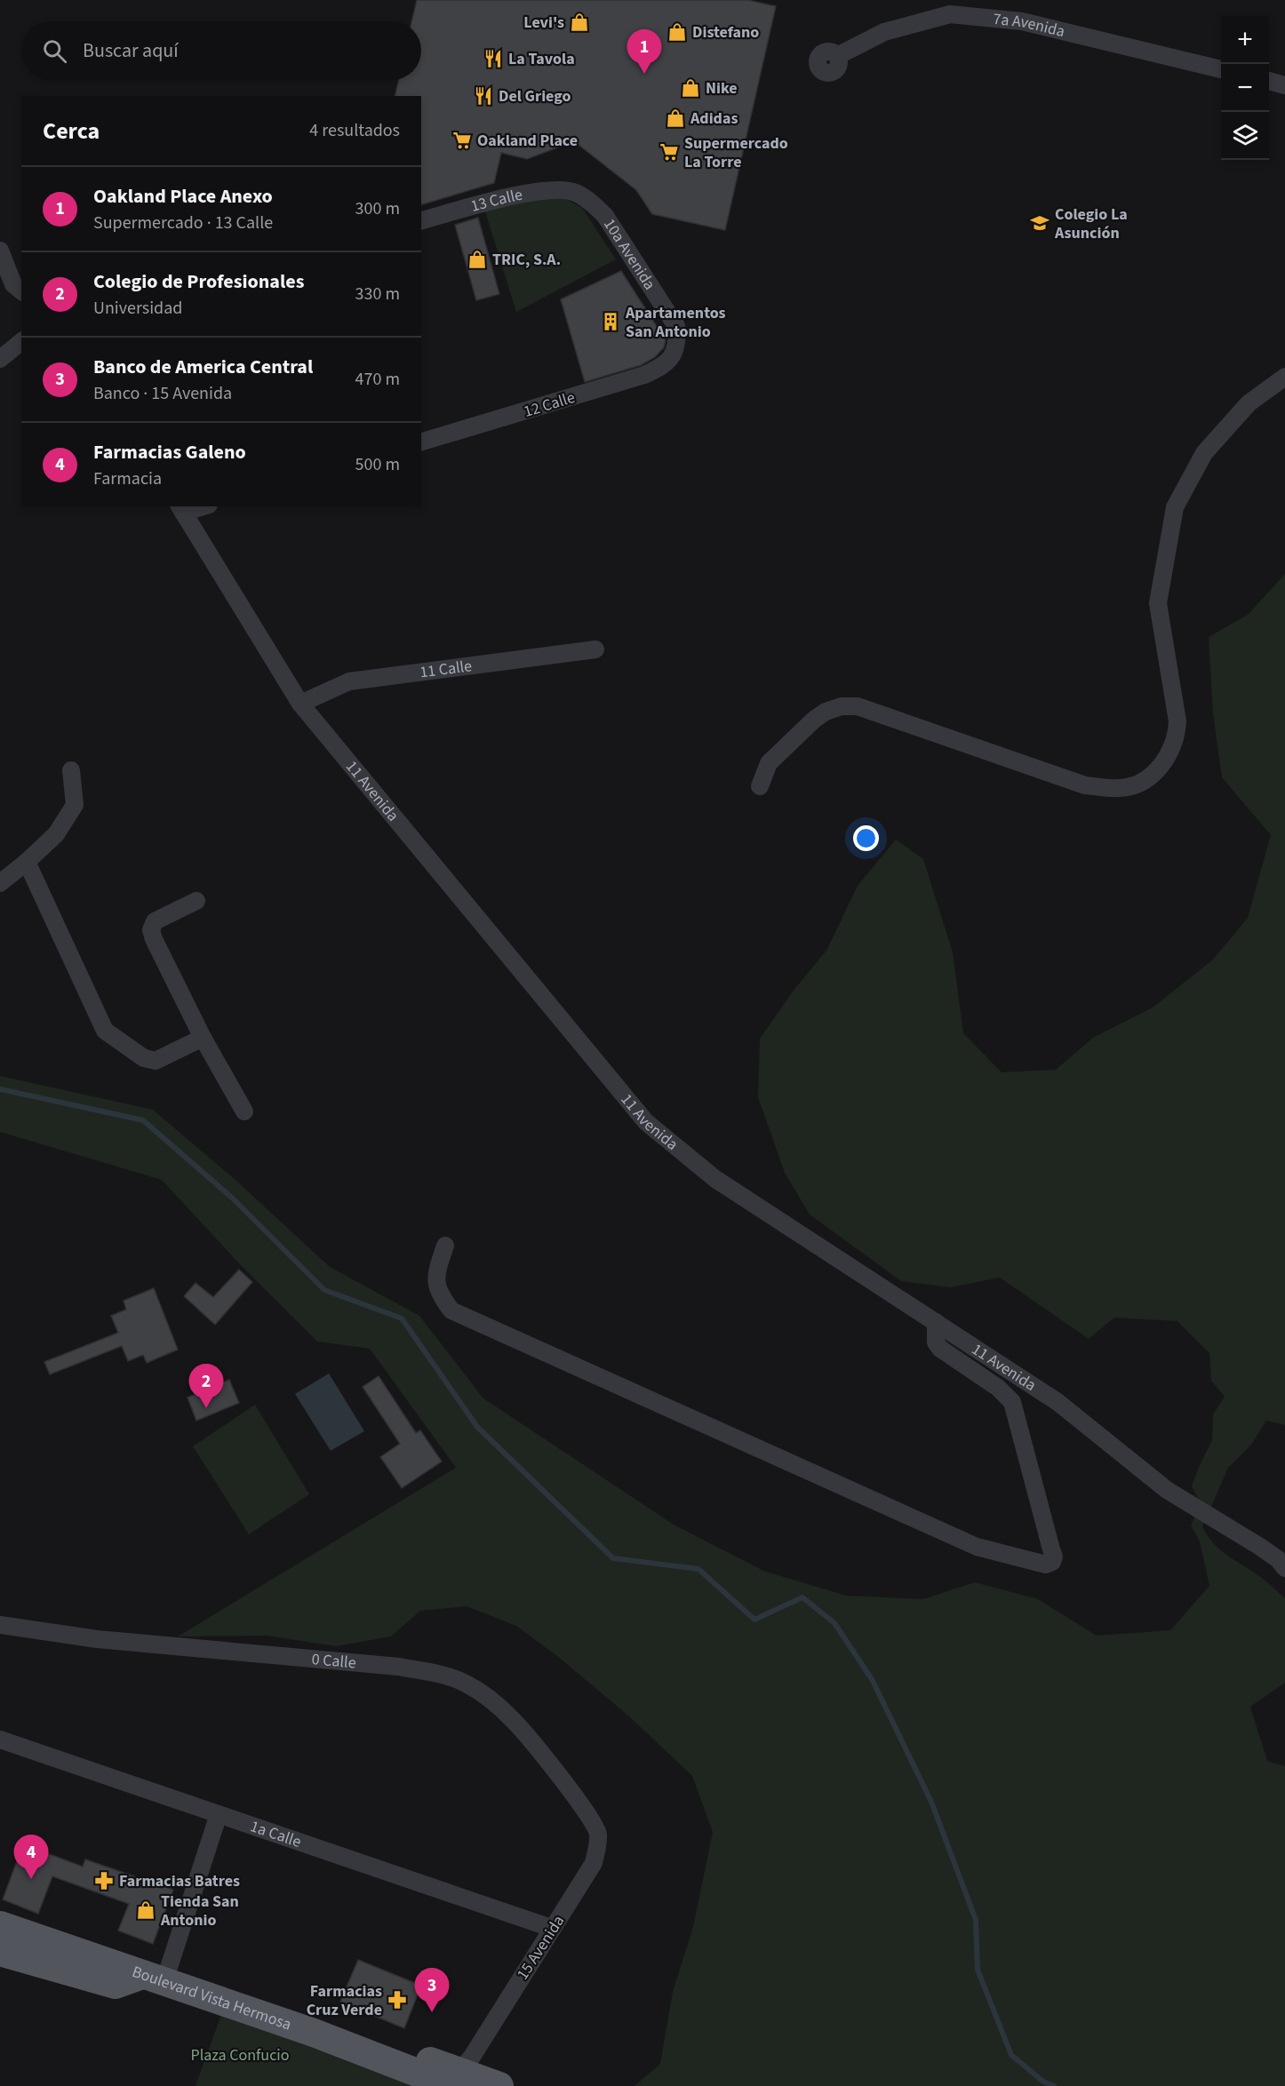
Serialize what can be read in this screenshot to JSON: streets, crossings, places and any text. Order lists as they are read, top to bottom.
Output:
{
  "streets": {
    "main road": ["Boulevard Vista Hermosa"],
    "street": [
      "7a Avenida",
      "13 Calle",
      "10a Avenida",
      "12 Calle",
      "11 Calle",
      "11 Avenida",
      "0 Calle",
      "1a Calle",
      "15 Avenida"
    ]
  },
  "crossings": [
    ["13 Calle", "10a Avenida"],
    ["10a Avenida", "12 Calle"],
    ["11 Calle", "11 Avenida"],
    ["0 Calle", "15 Avenida"],
    ["1a Calle", "15 Avenida"],
    ["15 Avenida", "Boulevard Vista Hermosa"]
  ],
  "parks": ["Plaza Confucio"],
  "places": {
    "shop": [
      "Levi's",
      "Distefano",
      "Nike",
      "Adidas",
      "TRIC, S.A.",
      "Tienda San Antonio"
    ],
    "restaurant": ["La Tavola", "Del Griego"],
    "supermarket": ["Oakland Place", "Supermercado La Torre"],
    "school or university": ["Colegio La Asunción"],
    "building": ["Apartamentos San Antonio"],
    "pharmacy": ["Farmacias Batres", "Farmacias Cruz Verde"]
  },
  "page": {
    "map_buttons": ["+", "−"],
    "search": "Buscar aquí",
    "pins": [
      "1",
      "2",
      "4",
      "3"
    ],
    "heading": ["Cerca", "4 resultados"],
    "list": [
      {
        "mark": "1",
        "name": "Oakland Place Anexo",
        "note": "Supermercado · 13 Calle",
        "value": "300 m"
      },
      {
        "mark": "2",
        "name": "Colegio de Profesionales",
        "note": "Universidad",
        "value": "330 m"
      },
      {
        "mark": "3",
        "name": "Banco de America Central",
        "note": "Banco · 15 Avenida",
        "value": "470 m"
      },
      {
        "mark": "4",
        "name": "Farmacias Galeno",
        "note": "Farmacia",
        "value": "500 m"
      }
    ]
  }
}
